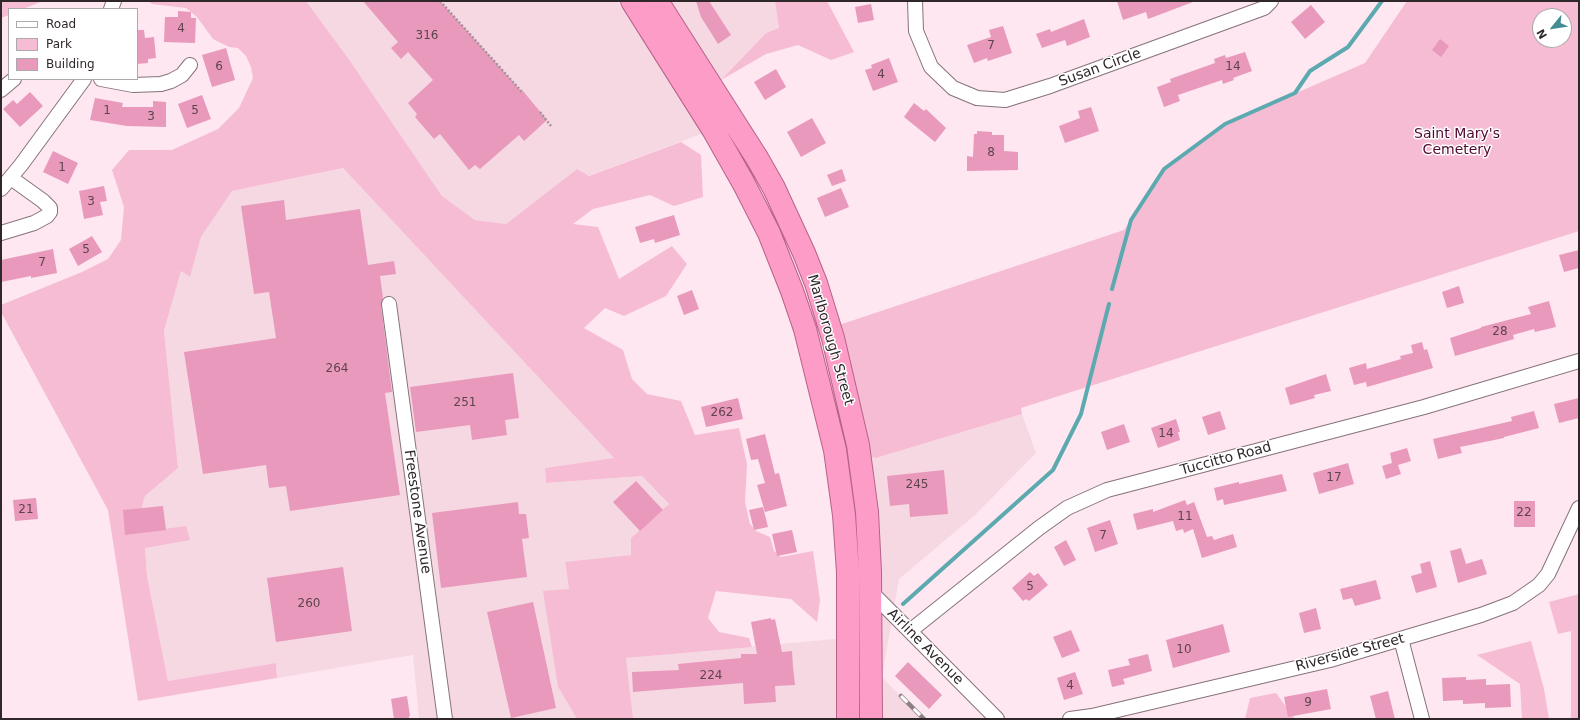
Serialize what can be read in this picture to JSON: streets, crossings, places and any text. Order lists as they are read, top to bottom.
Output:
{
  "streets": {
    "highway": ["Marlborough Street"],
    "street": [
      "Susan Circle",
      "Tuccitto Road",
      "Freestone Avenue",
      "Airline Avenue",
      "Riverside Street"
    ]
  },
  "crossings": [
    ["Marlborough Street", "Airline Avenue"],
    ["Tuccitto Road", "Airline Avenue"]
  ],
  "parks": ["Saint Mary's Cemetery"],
  "house_numbers": [
    "4",
    "316",
    "7",
    "6",
    "14",
    "4",
    "1",
    "5",
    "3",
    "8",
    "1",
    "3",
    "5",
    "7",
    "28",
    "264",
    "251",
    "262",
    "14",
    "17",
    "245",
    "21",
    "22",
    "11",
    "7",
    "5",
    "260",
    "10",
    "224",
    "4",
    "9"
  ],
  "legend": ["Road", "Park", "Building"],
  "north": "bottom left"
}
